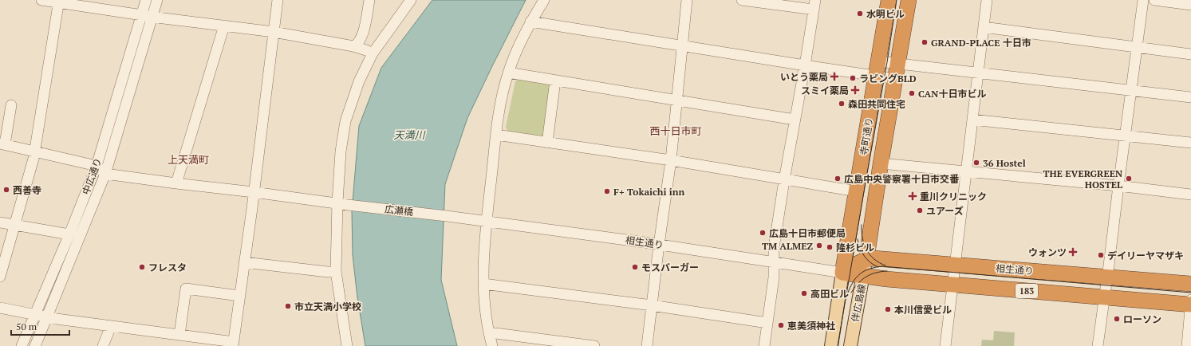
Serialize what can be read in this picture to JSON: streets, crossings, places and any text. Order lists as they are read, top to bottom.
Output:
{
  "streets": {
    "highway": ["寺町通り", "相生通り", "183"],
    "main road": ["伴広島線"],
    "street": ["中広通り", "広瀬橋"]
  },
  "crossings": [
    ["寺町通り", "相生通り"],
    ["寺町通り", "伴広島線"],
    ["広瀬橋", "相生通り"],
    ["相生通り", "伴広島線"]
  ],
  "districts": ["西十日市町", "上天満町"],
  "water": ["天満川"],
  "places": {
    "other": [
      "水明ビル",
      "GRAND-PLACE 十日市",
      "ラビングBLD",
      "CAN十日市ビル",
      "森田共同住宅",
      "36 Hostel",
      "広島中央警察署十日市交番",
      "THE EVERGREEN HOSTEL",
      "西善寺",
      "F+ Tokaichi inn",
      "ユアーズ",
      "広島十日市郵便局",
      "TM ALMEZ",
      "隆杉ビル",
      "デイリーヤマザキ",
      "フレスタ",
      "モスバーガー",
      "高田ビル",
      "市立天満小学校",
      "本川信愛ビル",
      "ローソン",
      "恵美須神社"
    ],
    "health": [
      "いとう薬局",
      "スミイ薬局",
      "重川クリニック",
      "ウォンツ"
    ]
  },
  "scale_bar": "50 m"
}
